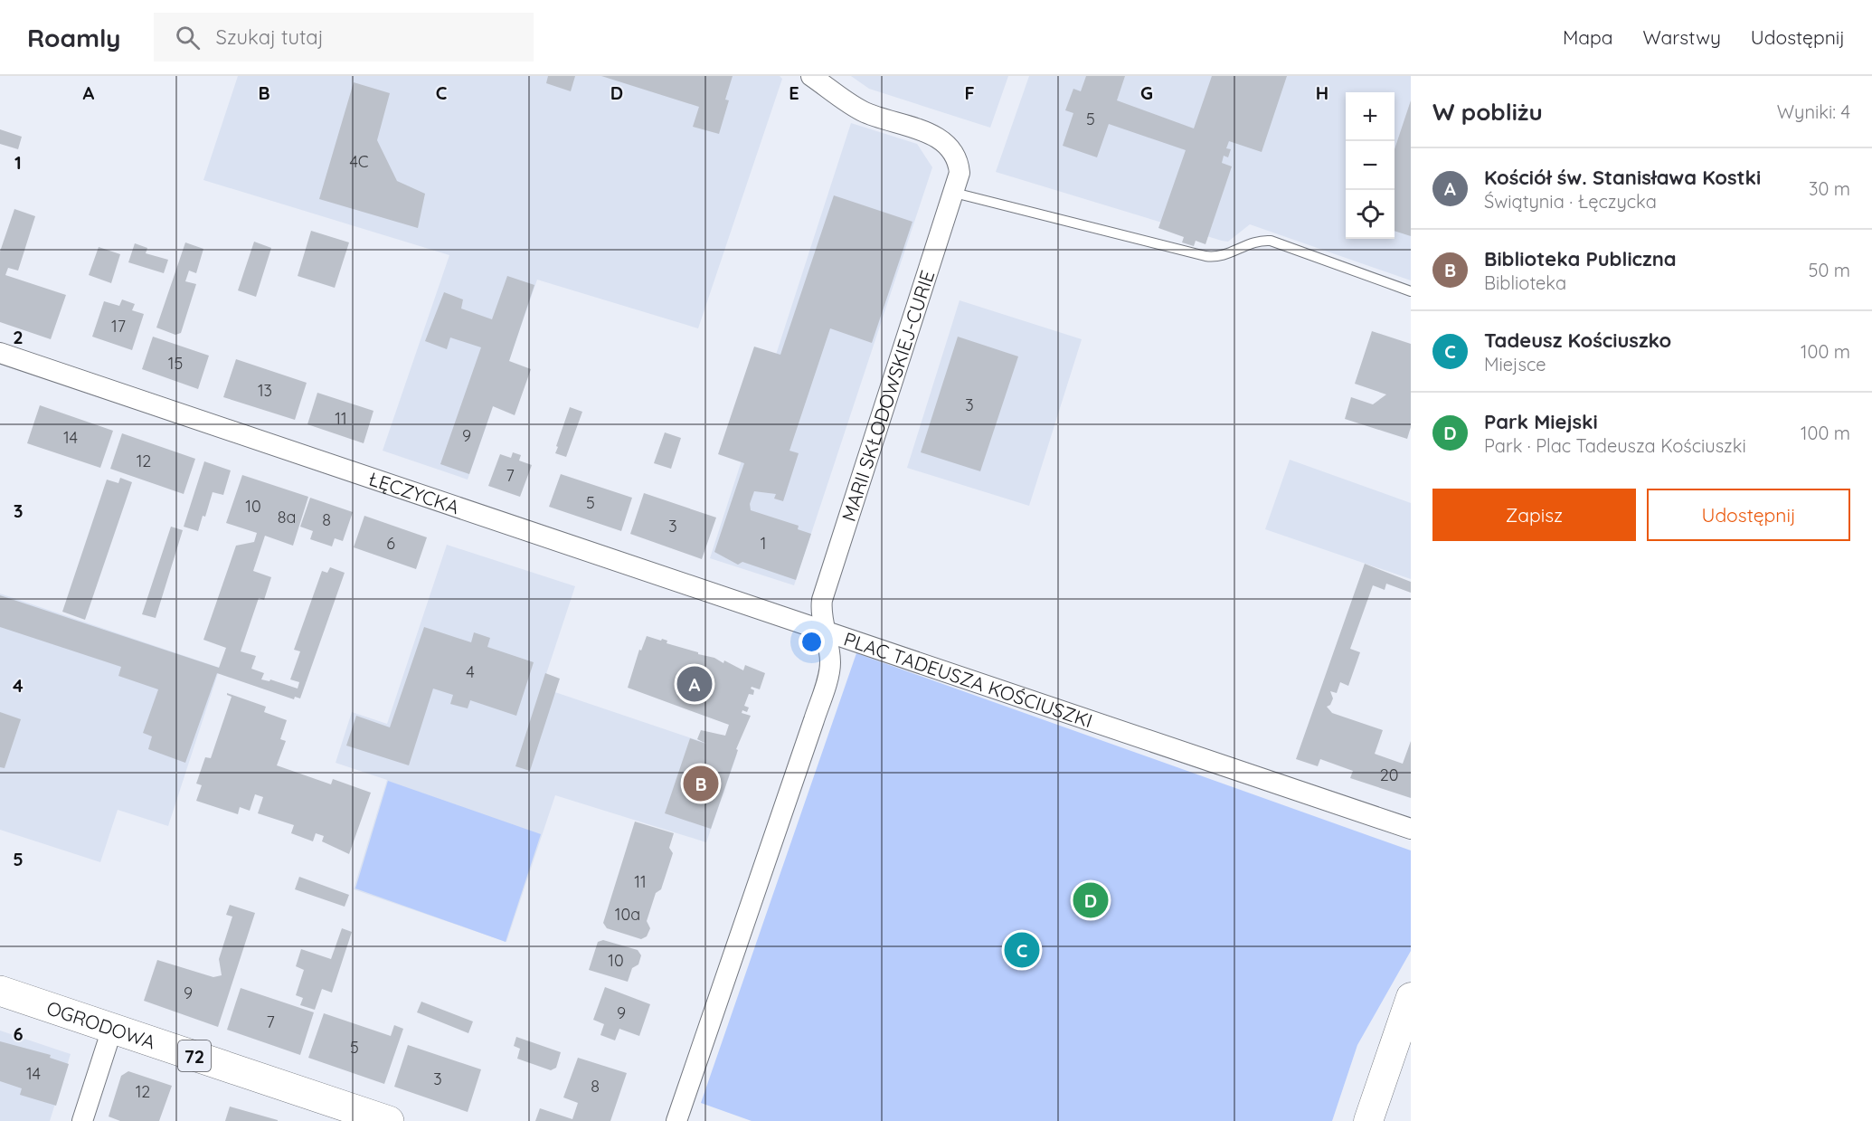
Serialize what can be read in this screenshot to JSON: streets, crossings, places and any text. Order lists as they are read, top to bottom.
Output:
{
  "streets": {
    "main road": ["OGRODOWA", "72"],
    "street": ["MARII SKŁODOWSKIEJ-CURIE", "ŁĘCZYCKA", "PLAC TADEUSZA KOŚCIUSZKI"]
  },
  "crossings": [
    ["MARII SKŁODOWSKIEJ-CURIE", "ŁĘCZYCKA"],
    ["MARII SKŁODOWSKIEJ-CURIE", "PLAC TADEUSZA KOŚCIUSZKI"],
    ["ŁĘCZYCKA", "PLAC TADEUSZA KOŚCIUSZKI"]
  ],
  "house_numbers": [
    "5",
    "4C",
    "17",
    "15",
    "13",
    "3",
    "11",
    "9",
    "14",
    "12",
    "7",
    "5",
    "10",
    "8a",
    "8",
    "3",
    "6",
    "1",
    "4",
    "20",
    "11",
    "10a",
    "10",
    "9",
    "9",
    "7",
    "5",
    "14",
    "3",
    "8",
    "12"
  ],
  "page": {
    "header": "Roamly",
    "search": "Szukaj tutaj",
    "nav": ["Mapa", "Warstwy", "Udostępnij"],
    "heading": ["W pobliżu", "Wyniki: 4"],
    "map_buttons": ["+", "−"],
    "list": [
      {
        "mark": "A",
        "name": "Kościół św. Stanisława Kostki",
        "note": "Świątynia · Łęczycka",
        "value": "30 m"
      },
      {
        "mark": "B",
        "name": "Biblioteka Publiczna",
        "note": "Biblioteka",
        "value": "50 m"
      },
      {
        "mark": "C",
        "name": "Tadeusz Kościuszko",
        "note": "Miejsce",
        "value": "100 m"
      },
      {
        "mark": "D",
        "name": "Park Miejski",
        "note": "Park · Plac Tadeusza Kościuszki",
        "value": "100 m"
      }
    ],
    "buttons": ["Zapisz", "Udostępnij"],
    "pins": [
      "A",
      "B",
      "D",
      "C"
    ]
  },
  "grid": {
    "columns": [
      "A",
      "B",
      "C",
      "D",
      "E",
      "F",
      "G",
      "H"
    ],
    "rows": [
      "1",
      "2",
      "3",
      "4",
      "5",
      "6"
    ]
  }
}
